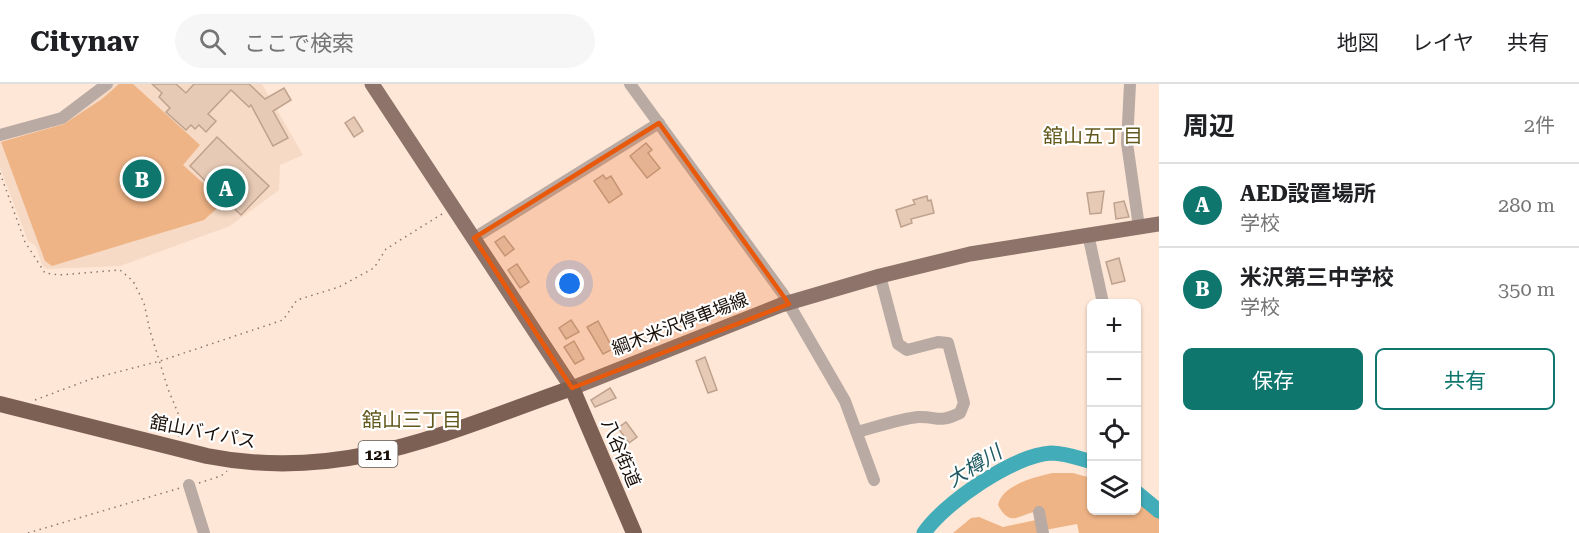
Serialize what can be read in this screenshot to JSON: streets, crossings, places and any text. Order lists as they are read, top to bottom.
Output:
{
  "streets": {
    "highway": ["舘山バイパス", "八谷街道", "121"],
    "main road": ["綱木米沢停車場線"]
  },
  "crossings": [
    ["綱木米沢停車場線", "舘山バイパス"],
    ["綱木米沢停車場線", "八谷街道"],
    ["舘山バイパス", "八谷街道"]
  ],
  "districts": ["舘山五丁目", "舘山三丁目"],
  "water": ["大樽川"],
  "page": {
    "header": "Citynav",
    "search": "ここで検索",
    "nav": ["地図", "レイヤ", "共有"],
    "heading": ["周辺", "2件"],
    "pins": ["B", "A"],
    "list": [
      {
        "mark": "A",
        "name": "AED設置場所",
        "note": "学校",
        "value": "280 m"
      },
      {
        "mark": "B",
        "name": "米沢第三中学校",
        "note": "学校",
        "value": "350 m"
      }
    ],
    "map_buttons": ["+", "−"],
    "buttons": ["保存", "共有"]
  }
}
